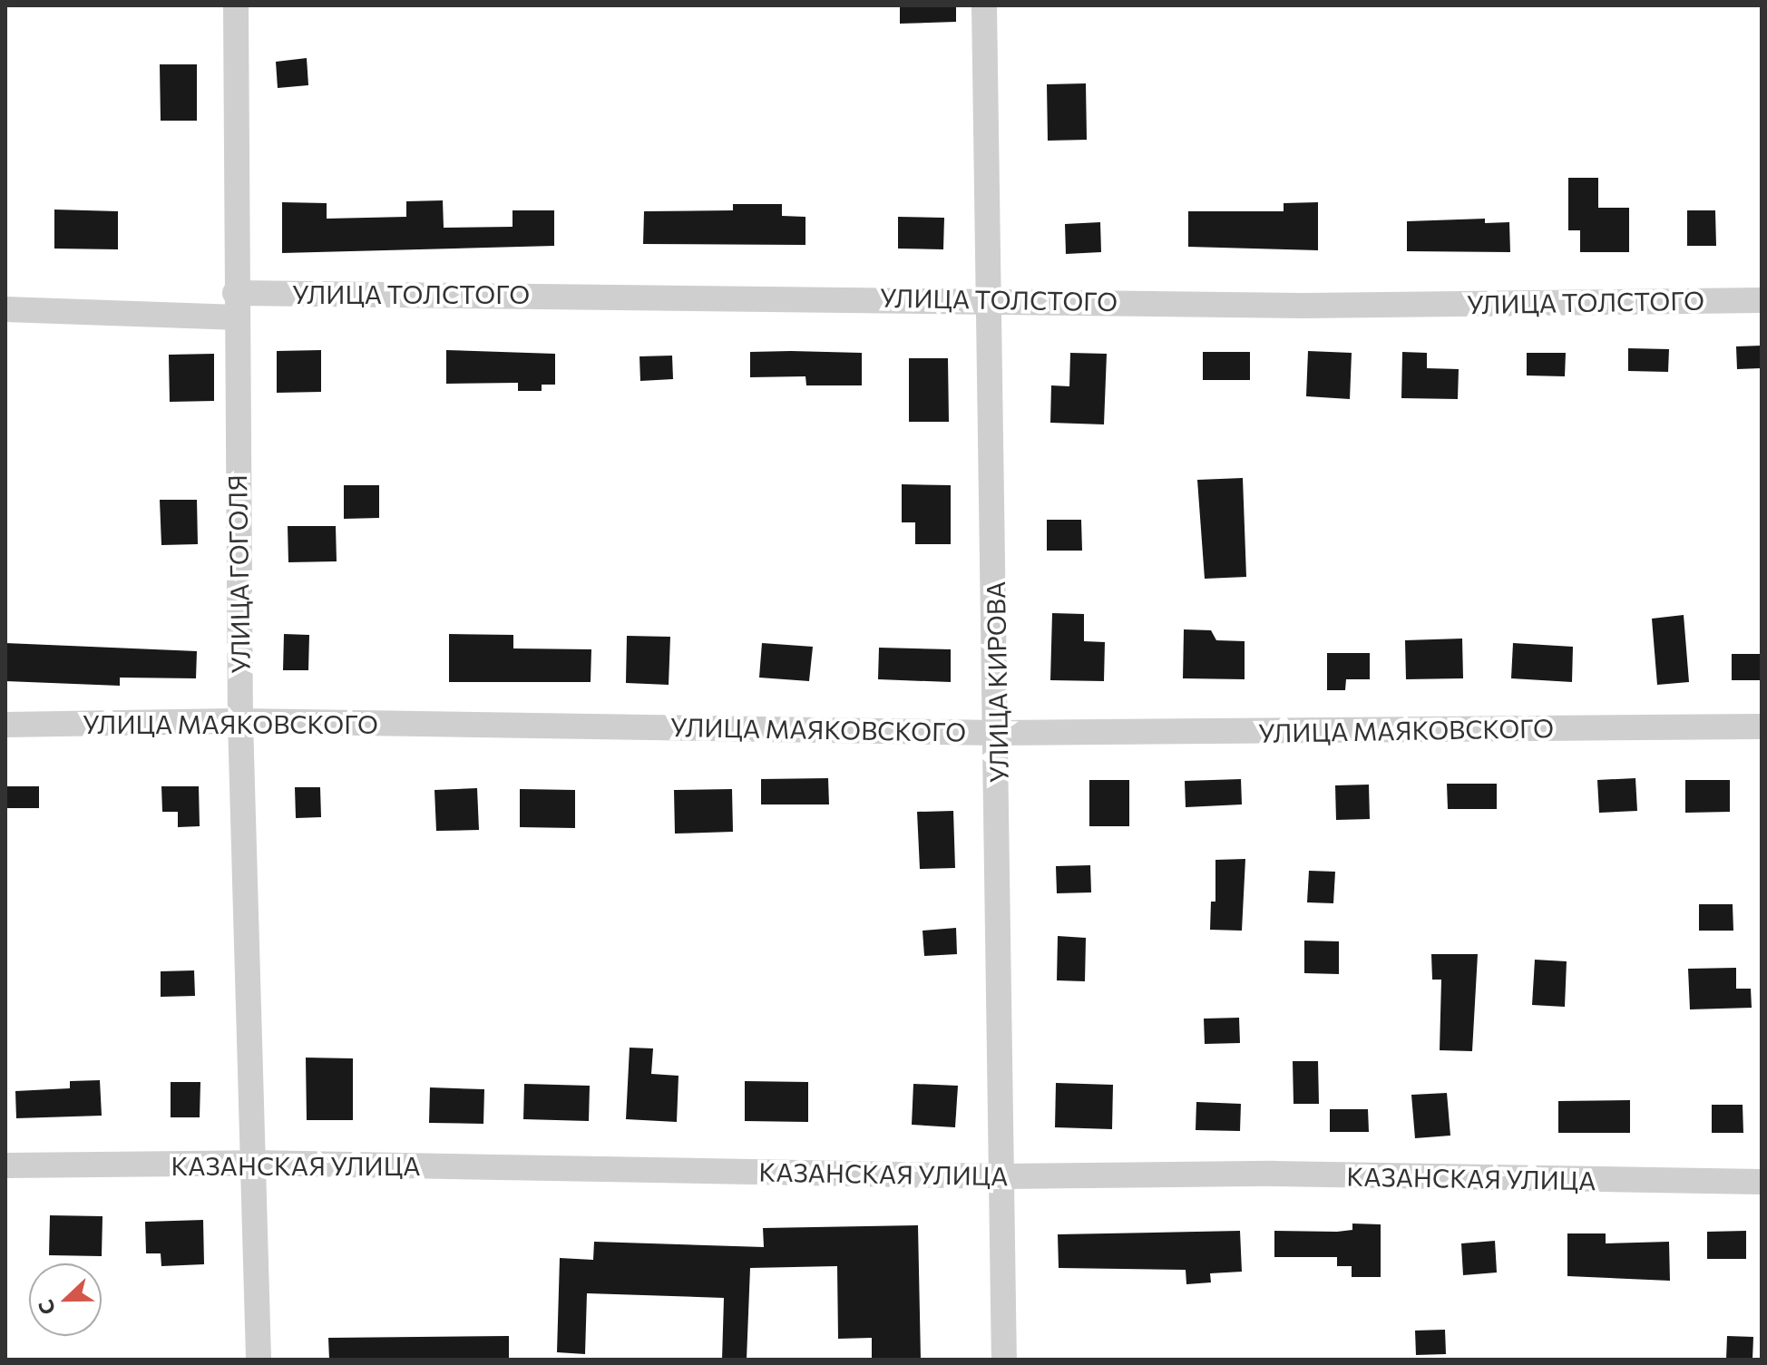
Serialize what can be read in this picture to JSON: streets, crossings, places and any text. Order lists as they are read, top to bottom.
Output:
{
  "streets": {
    "street": [
      "УЛИЦА ТОЛСТОГО",
      "УЛИЦА ГОГОЛЯ",
      "УЛИЦА КИРОВА",
      "УЛИЦА МАЯКОВСКОГО",
      "КАЗАНСКАЯ УЛИЦА"
    ]
  },
  "crossings": [
    ["УЛИЦА ТОЛСТОГО", "УЛИЦА ГОГОЛЯ"],
    ["УЛИЦА ТОЛСТОГО", "УЛИЦА КИРОВА"],
    ["УЛИЦА ГОГОЛЯ", "УЛИЦА МАЯКОВСКОГО"],
    ["УЛИЦА ГОГОЛЯ", "КАЗАНСКАЯ УЛИЦА"],
    ["УЛИЦА КИРОВА", "УЛИЦА МАЯКОВСКОГО"],
    ["УЛИЦА КИРОВА", "КАЗАНСКАЯ УЛИЦА"]
  ],
  "north": "left"
}
